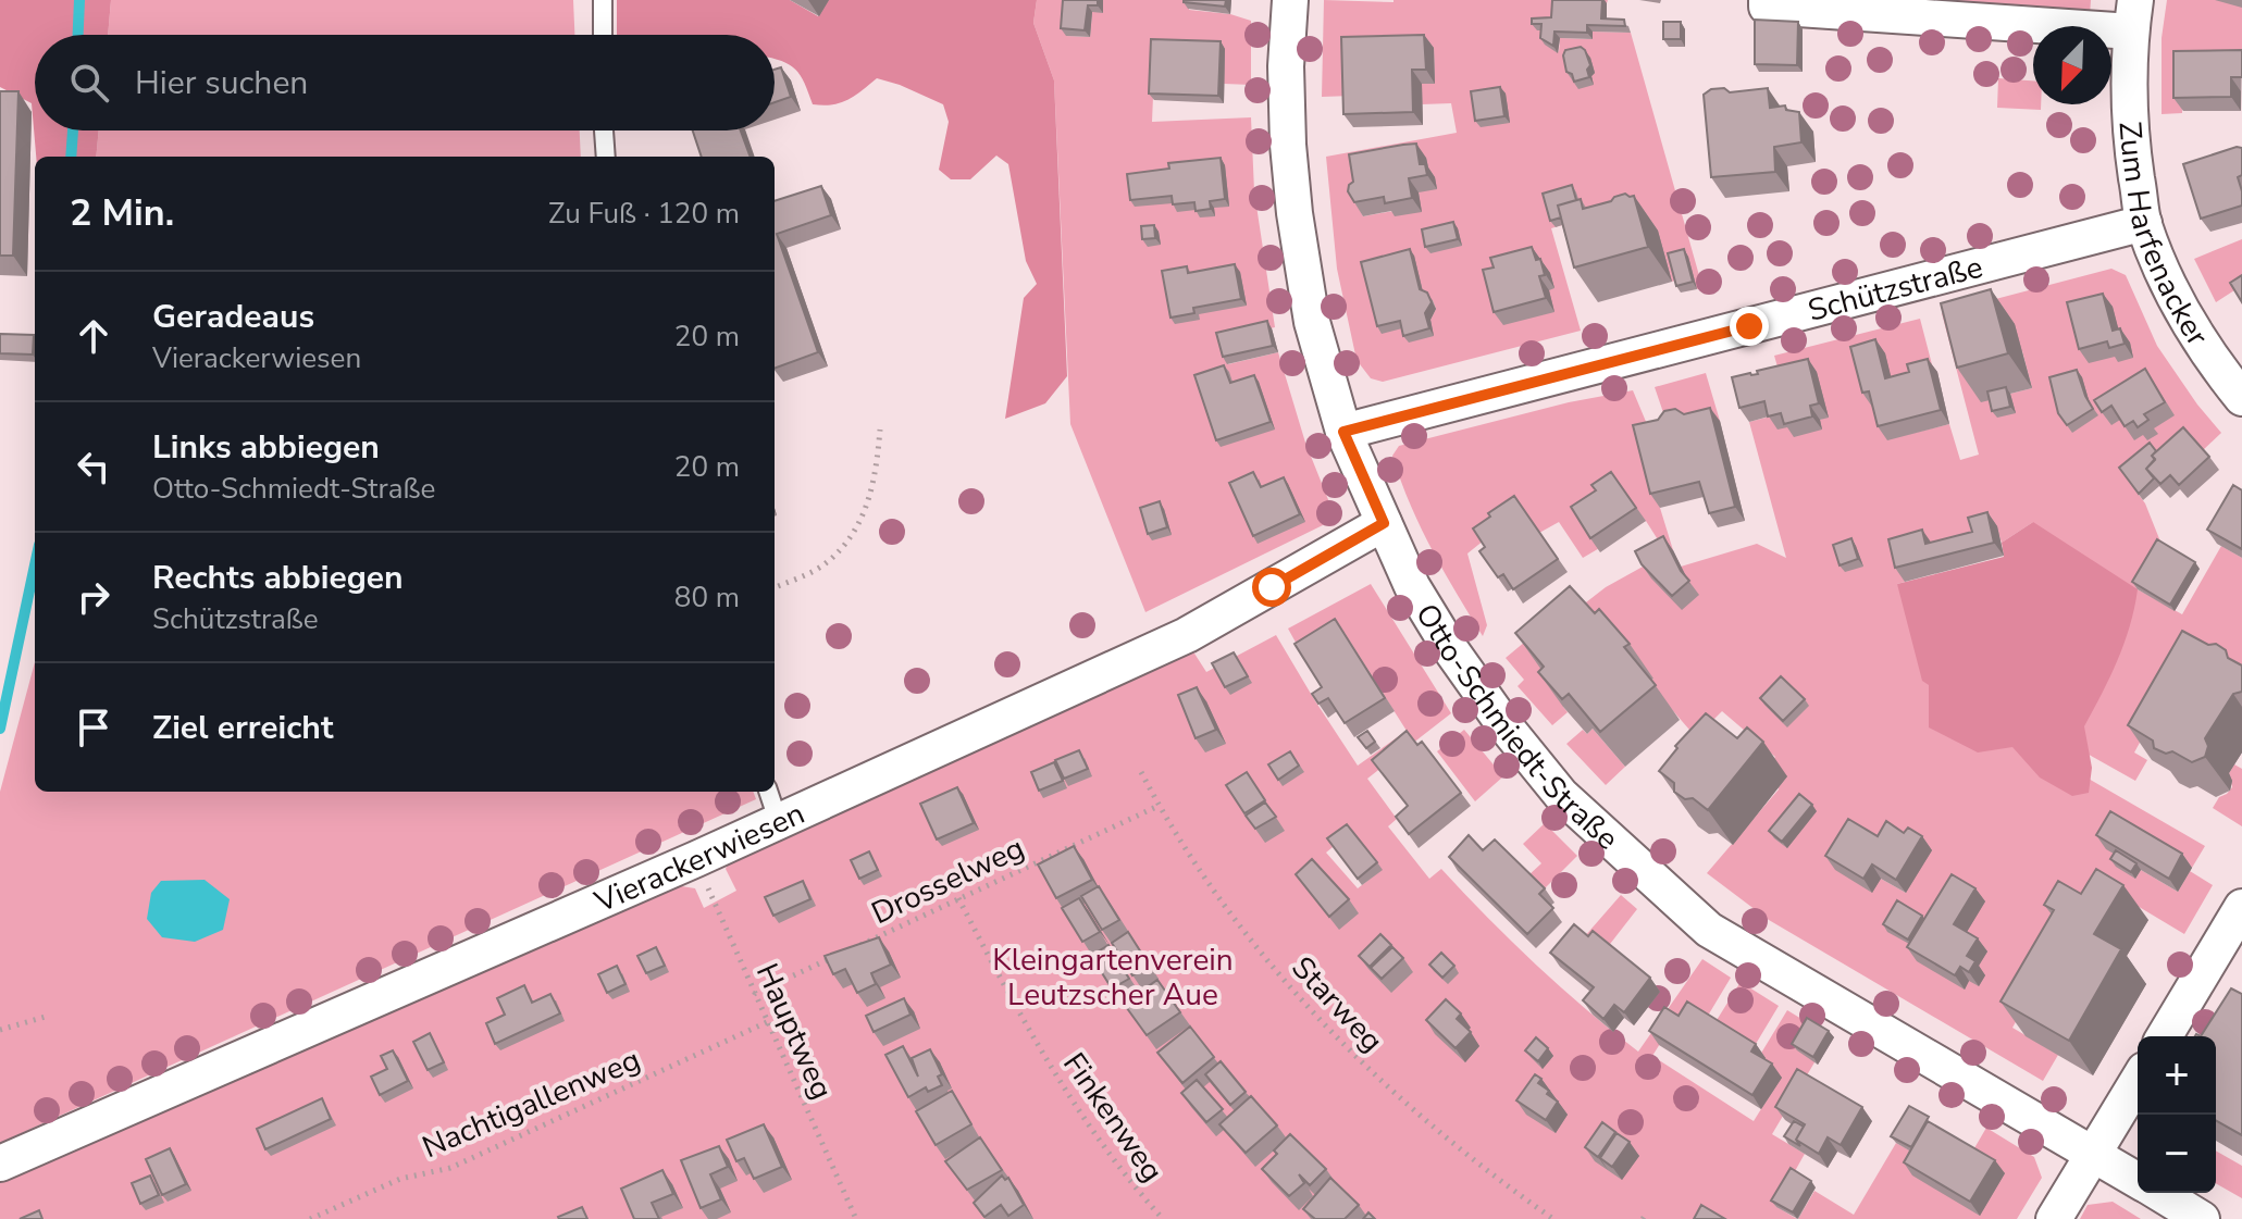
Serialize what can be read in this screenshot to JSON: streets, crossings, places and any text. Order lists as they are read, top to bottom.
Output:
{
  "streets": {
    "street": [
      "Zum Harfenacker",
      "Schützstraße",
      "Otto-Schmiedt-Straße",
      "Vierackerwiesen"
    ],
    "path": [
      "Drosselweg",
      "Starweg",
      "Hauptweg",
      "Nachtigallenweg",
      "Finkenweg"
    ]
  },
  "crossings": [
    ["Zum Harfenacker", "Schützstraße"],
    ["Schützstraße", "Otto-Schmiedt-Straße"],
    ["Otto-Schmiedt-Straße", "Vierackerwiesen"],
    ["Vierackerwiesen", "Hauptweg"],
    ["Drosselweg", "Starweg"],
    ["Drosselweg", "Hauptweg"],
    ["Drosselweg", "Finkenweg"],
    ["Hauptweg", "Nachtigallenweg"]
  ],
  "parks": ["Kleingartenverein Leutzscher Aue"],
  "north": "bottom left",
  "page": {
    "search": "Hier suchen",
    "heading": ["2 Min.", "Zu Fuß · 120 m"],
    "list": [
      ["Geradeaus", "Vierackerwiesen", "20 m"],
      ["Links abbiegen", "Otto-Schmiedt-Straße", "20 m"],
      ["Rechts abbiegen", "Schützstraße", "80 m"],
      "Ziel erreicht"
    ],
    "map_buttons": ["+", "−"]
  }
}
